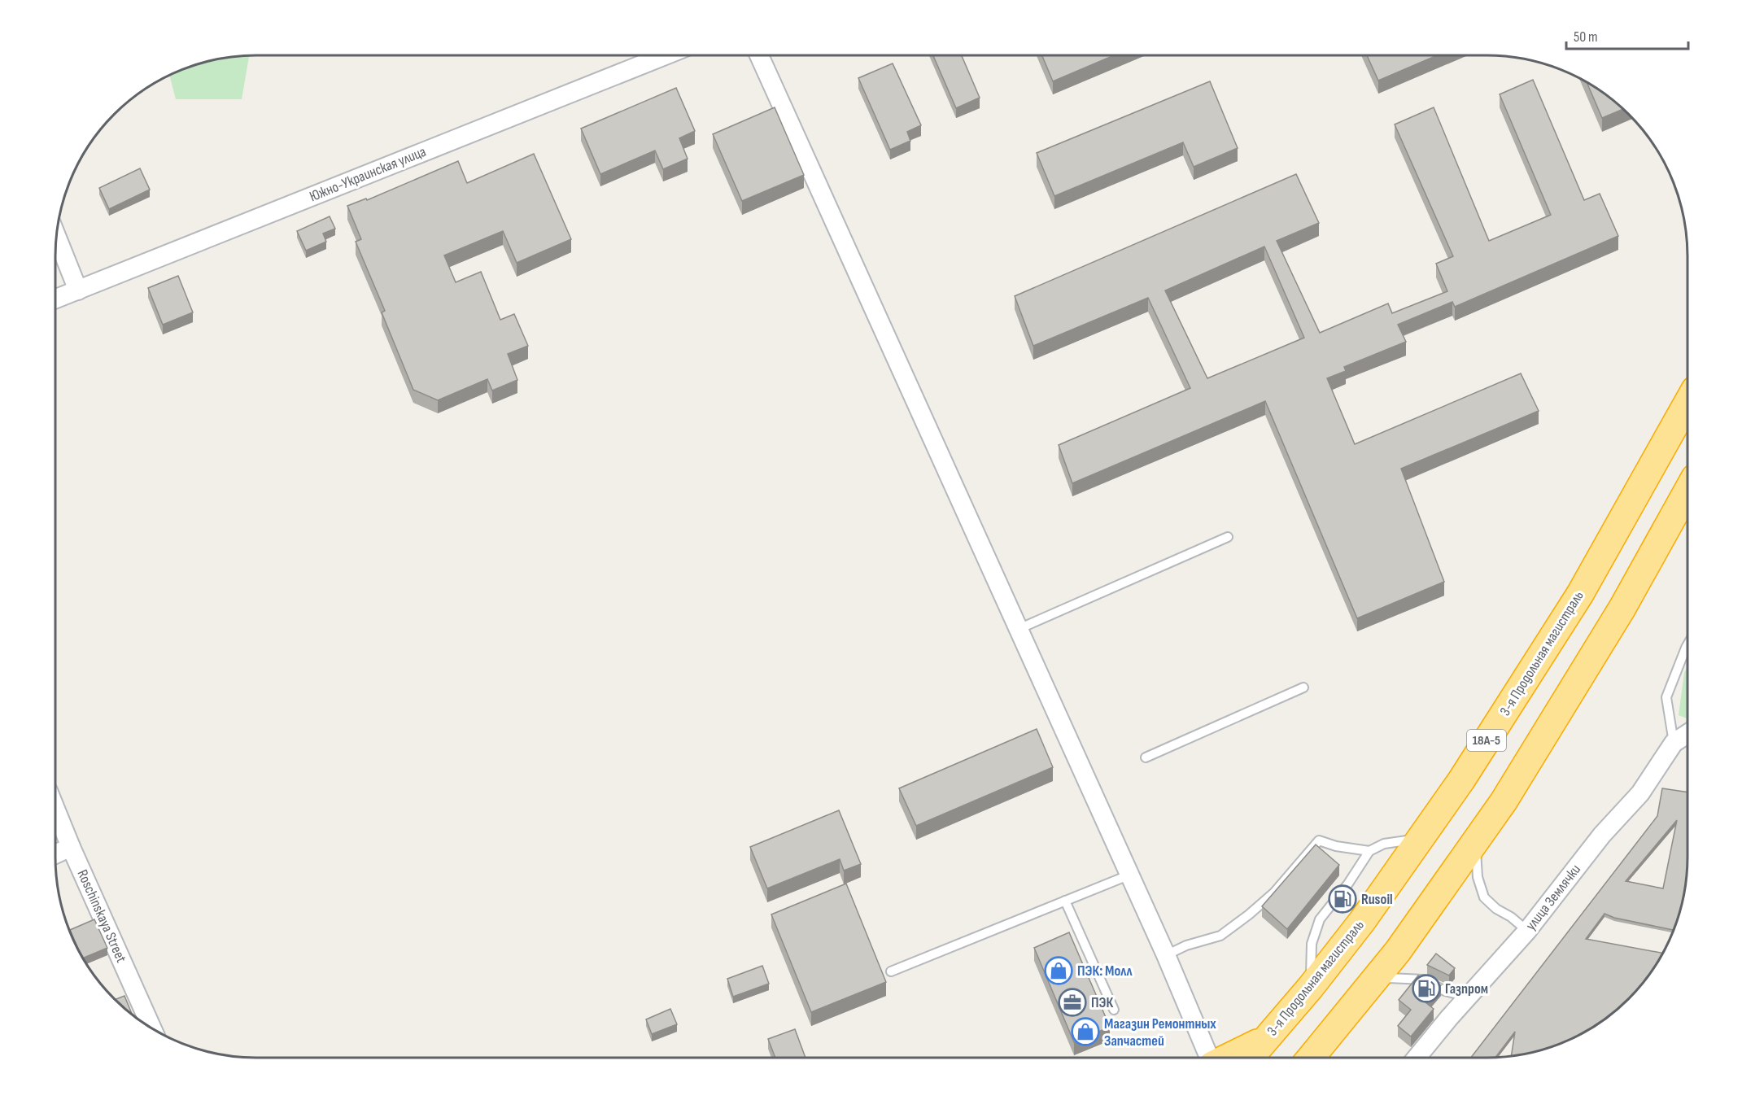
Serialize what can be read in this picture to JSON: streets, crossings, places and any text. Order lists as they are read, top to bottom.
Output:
{
  "streets": {
    "highway": ["3-я Продольная магистраль", "18А-5"],
    "street": ["Южно-Украинская улица", "улица Землячки", "Roschinskaya Street"]
  },
  "places": {
    "fuel station": ["Rusoil", "Газпром"],
    "shop": ["ПЭК: Молл", "Магазин Ремонтных Запчастей"],
    "office": ["ПЭК"]
  },
  "scale_bar": "50 m"
}
